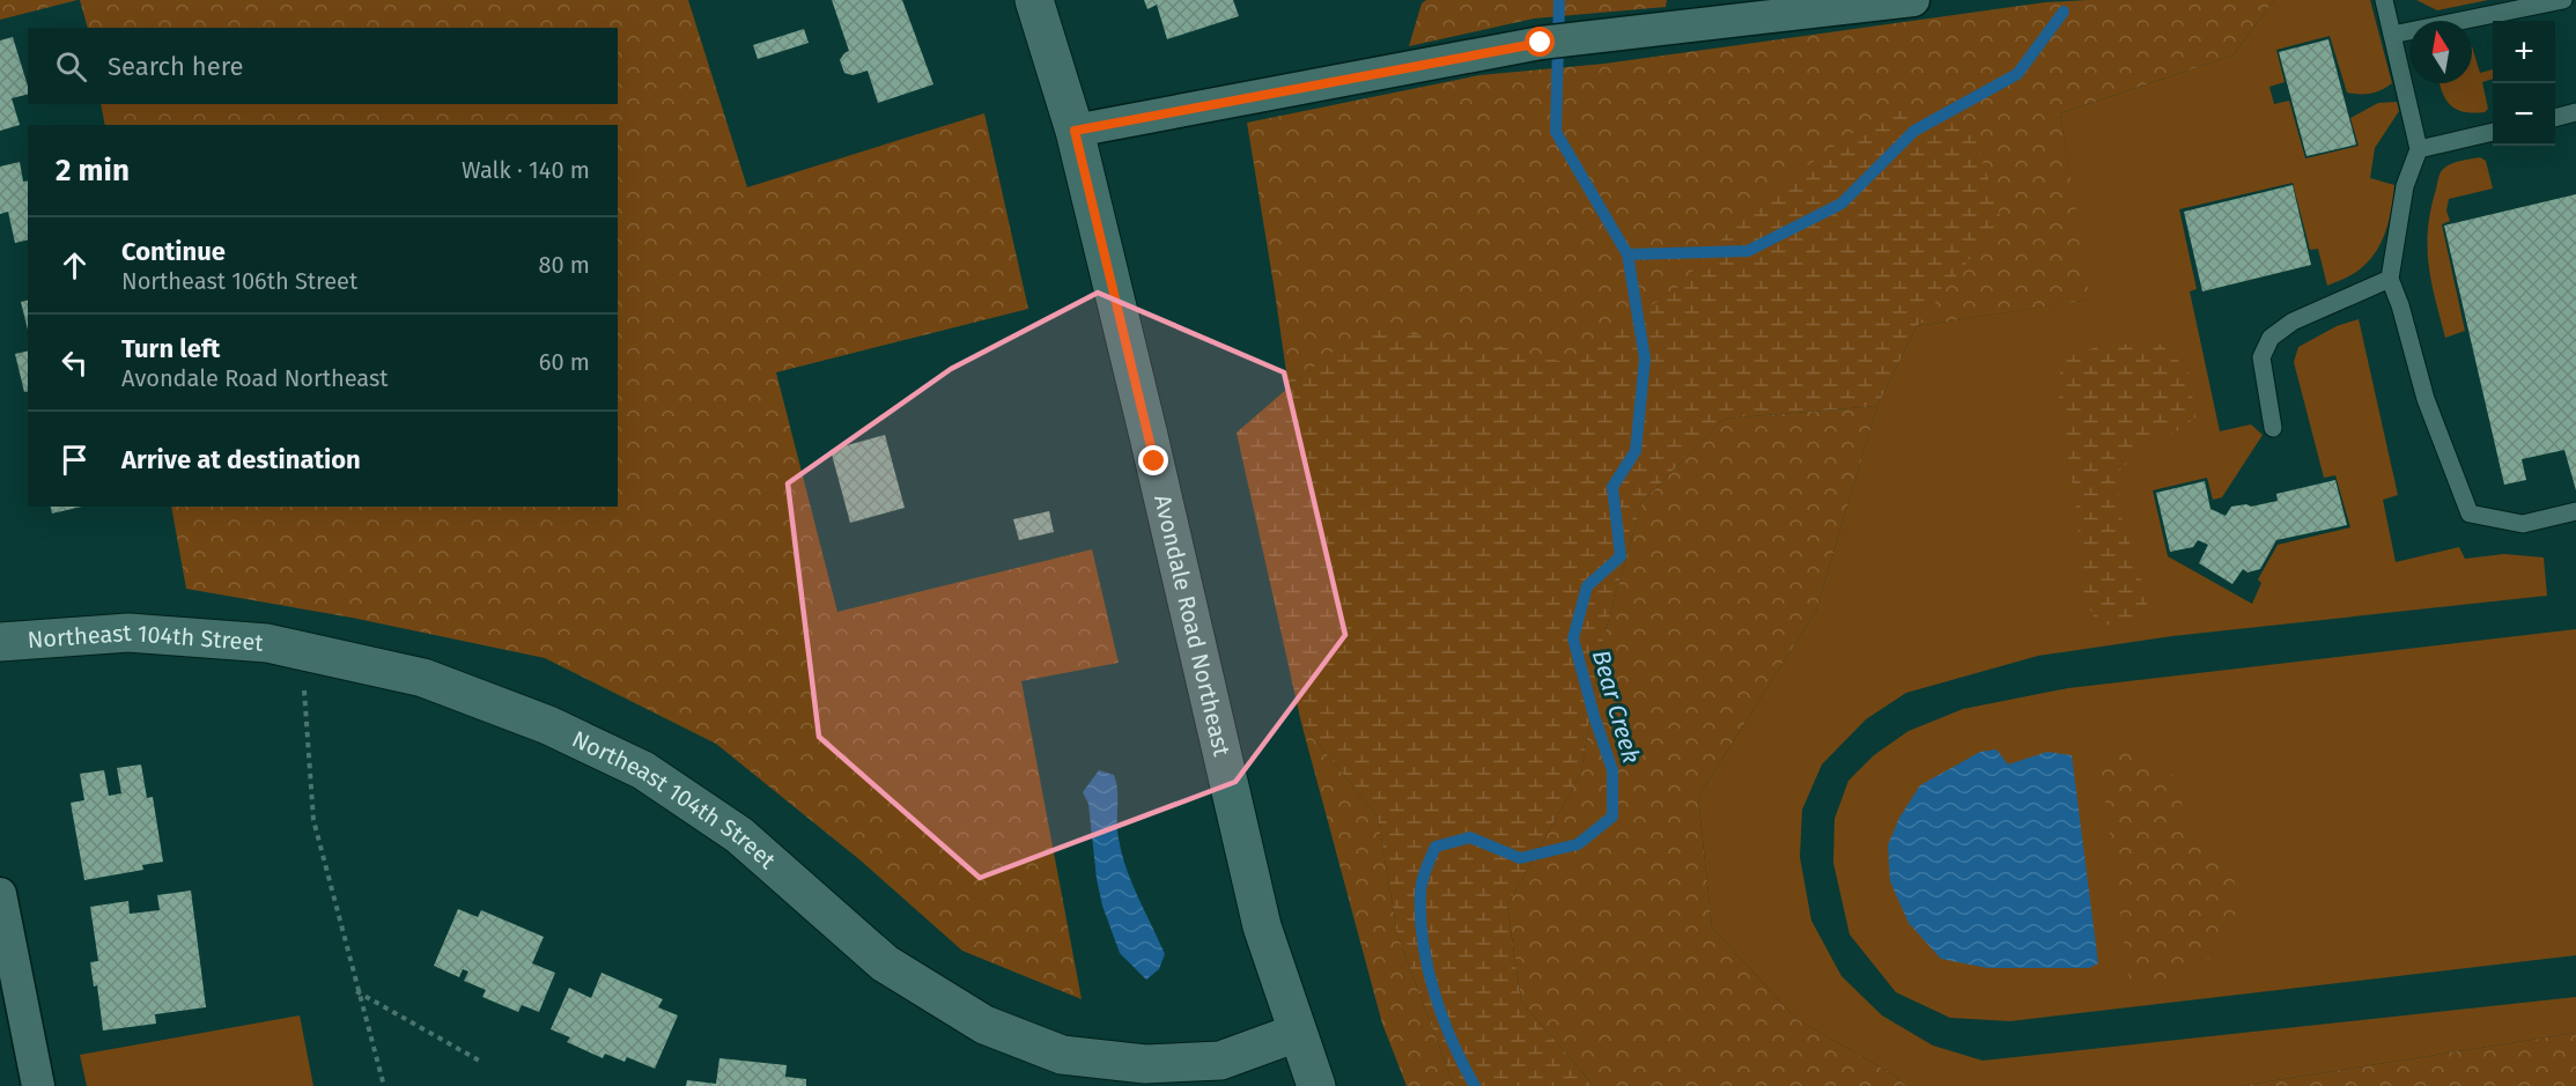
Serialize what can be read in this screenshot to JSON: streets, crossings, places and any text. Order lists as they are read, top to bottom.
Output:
{
  "streets": {
    "street": ["Avondale Road Northeast", "Northeast 104th Street"]
  },
  "crossings": [
    ["Avondale Road Northeast", "Northeast 104th Street"]
  ],
  "water": ["Bear Creek"],
  "north": "top",
  "page": {
    "map_buttons": ["+", "−"],
    "search": "Search here",
    "heading": ["2 min", "Walk · 140 m"],
    "list": [
      ["Continue", "Northeast 106th Street", "80 m"],
      ["Turn left", "Avondale Road Northeast", "60 m"],
      "Arrive at destination"
    ]
  }
}
